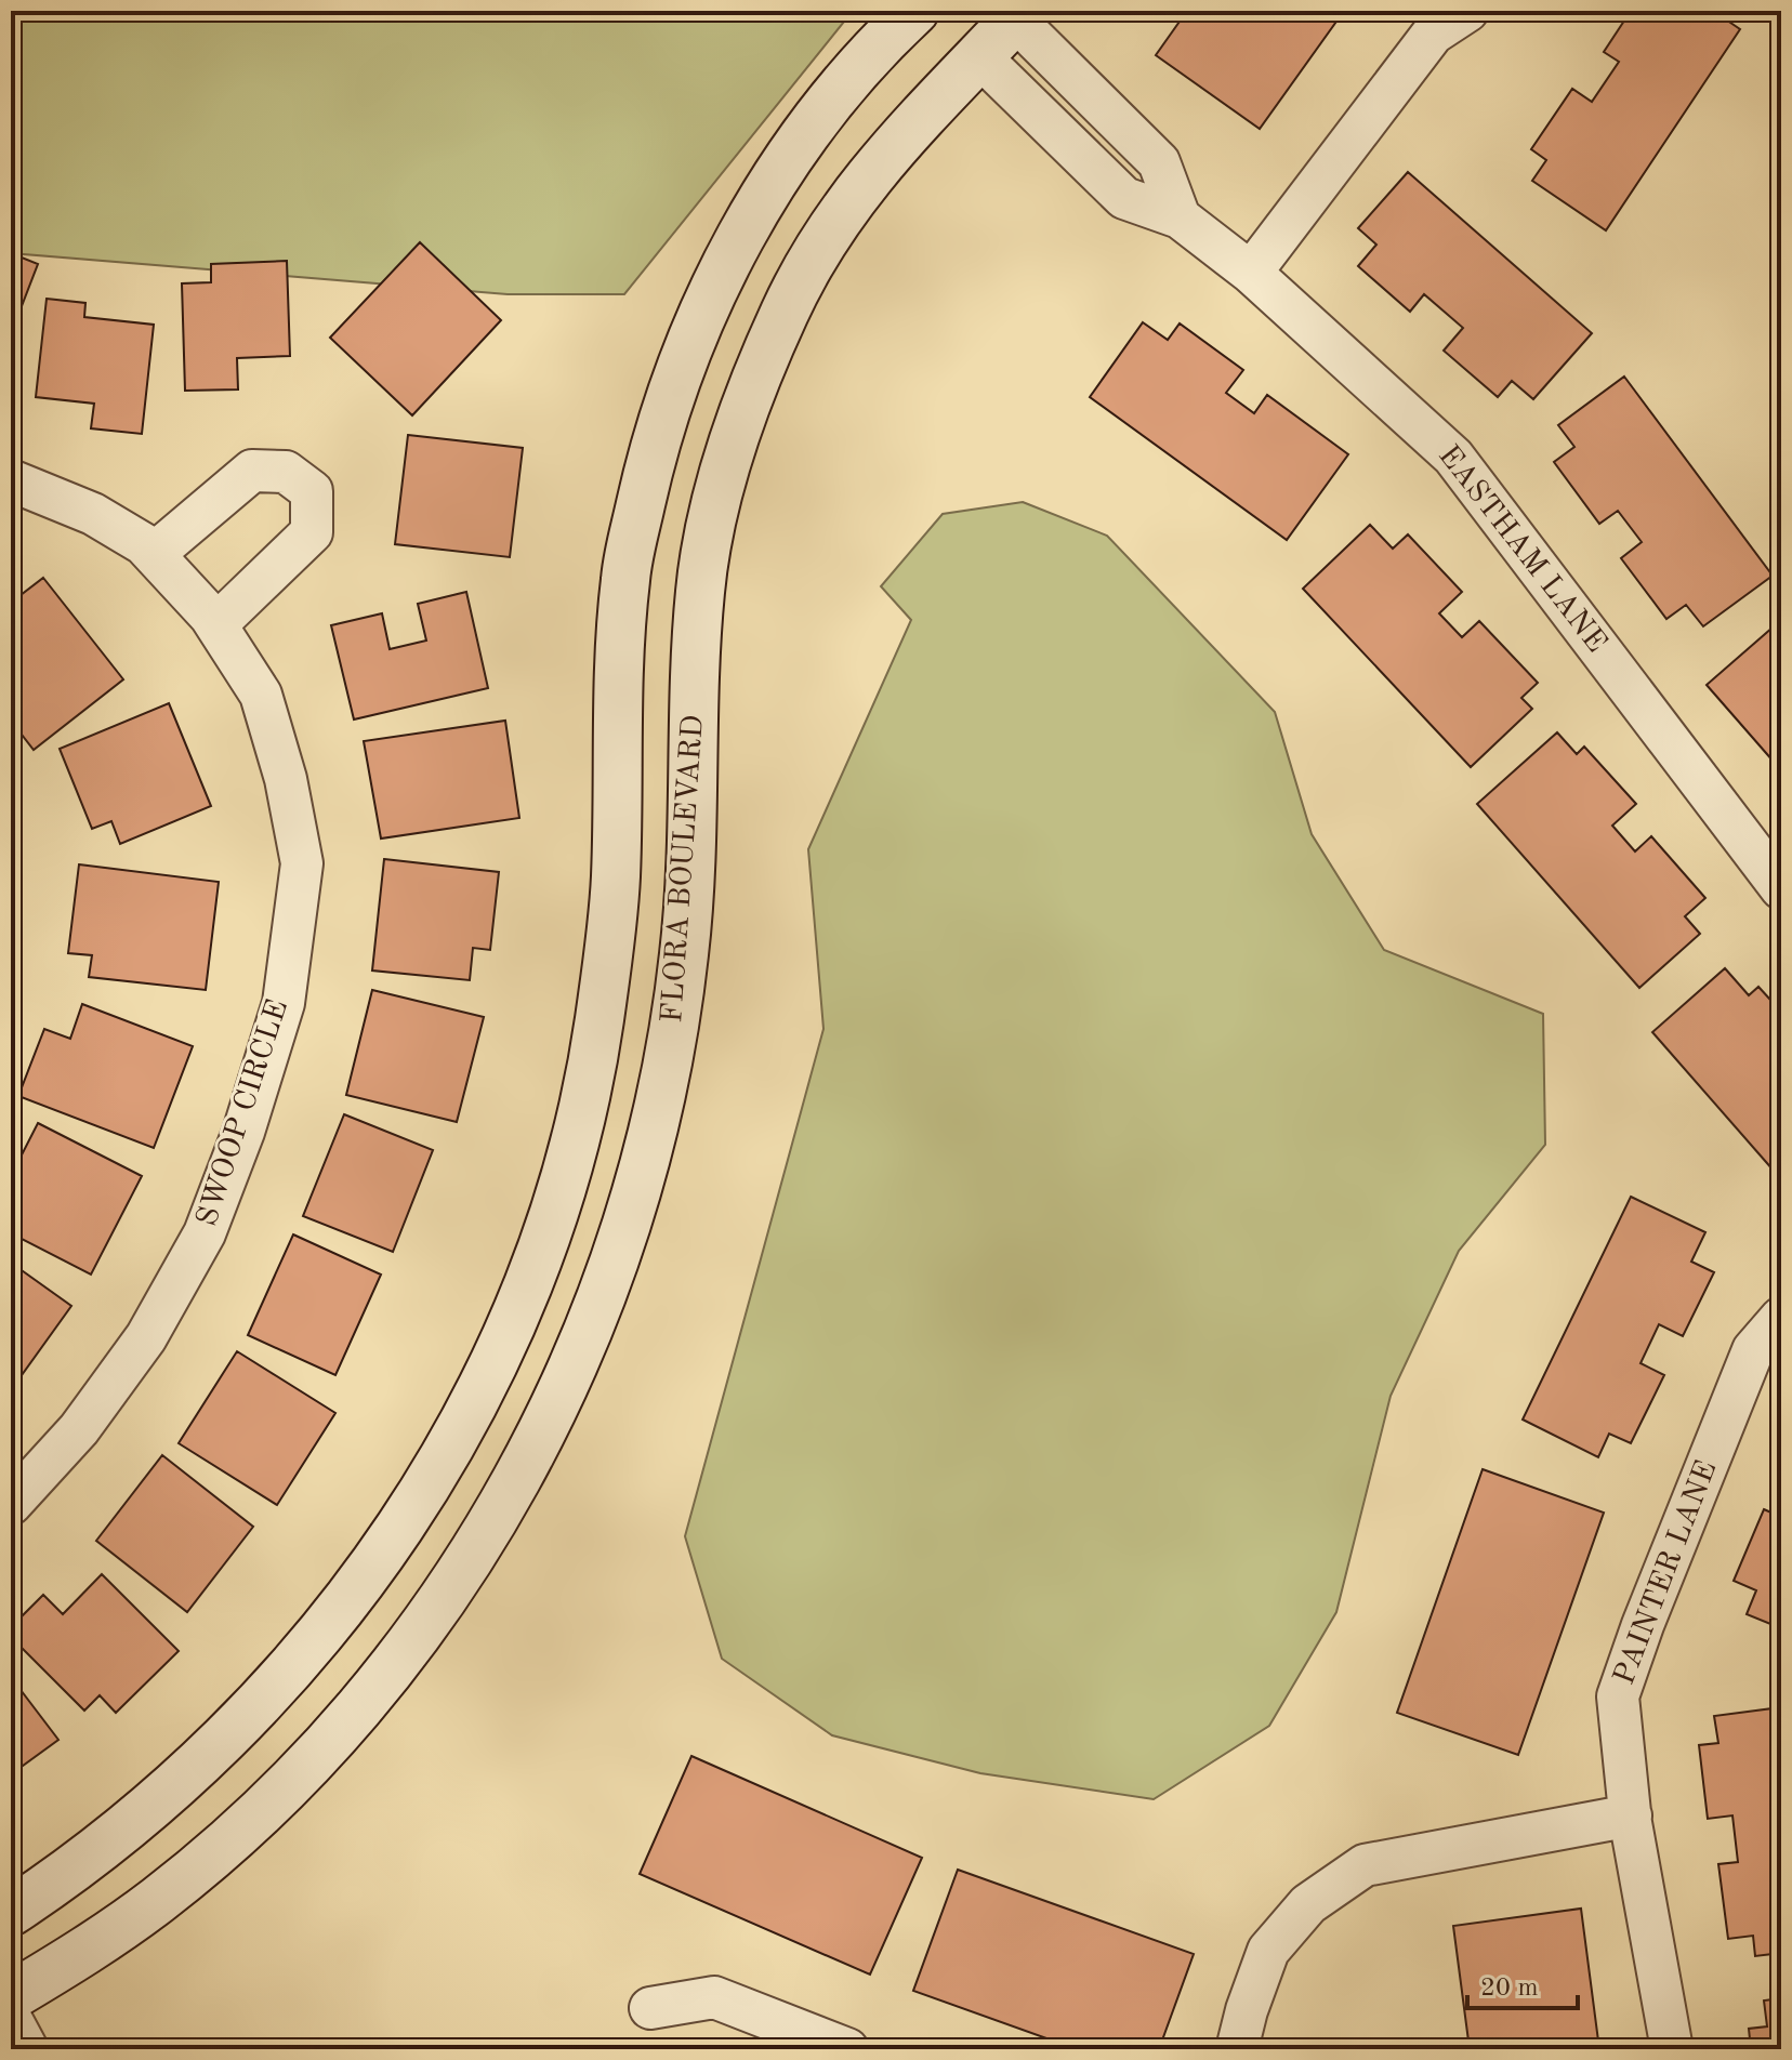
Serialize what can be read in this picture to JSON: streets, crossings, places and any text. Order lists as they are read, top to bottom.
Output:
{
  "streets": {
    "street": [
      "EASTHAM LANE",
      "FLORA BOULEVARD",
      "SWOOP CIRCLE",
      "PAINTER LANE"
    ]
  },
  "crossings": [
    ["EASTHAM LANE", "FLORA BOULEVARD"]
  ],
  "scale_bar": "20 m"
}
